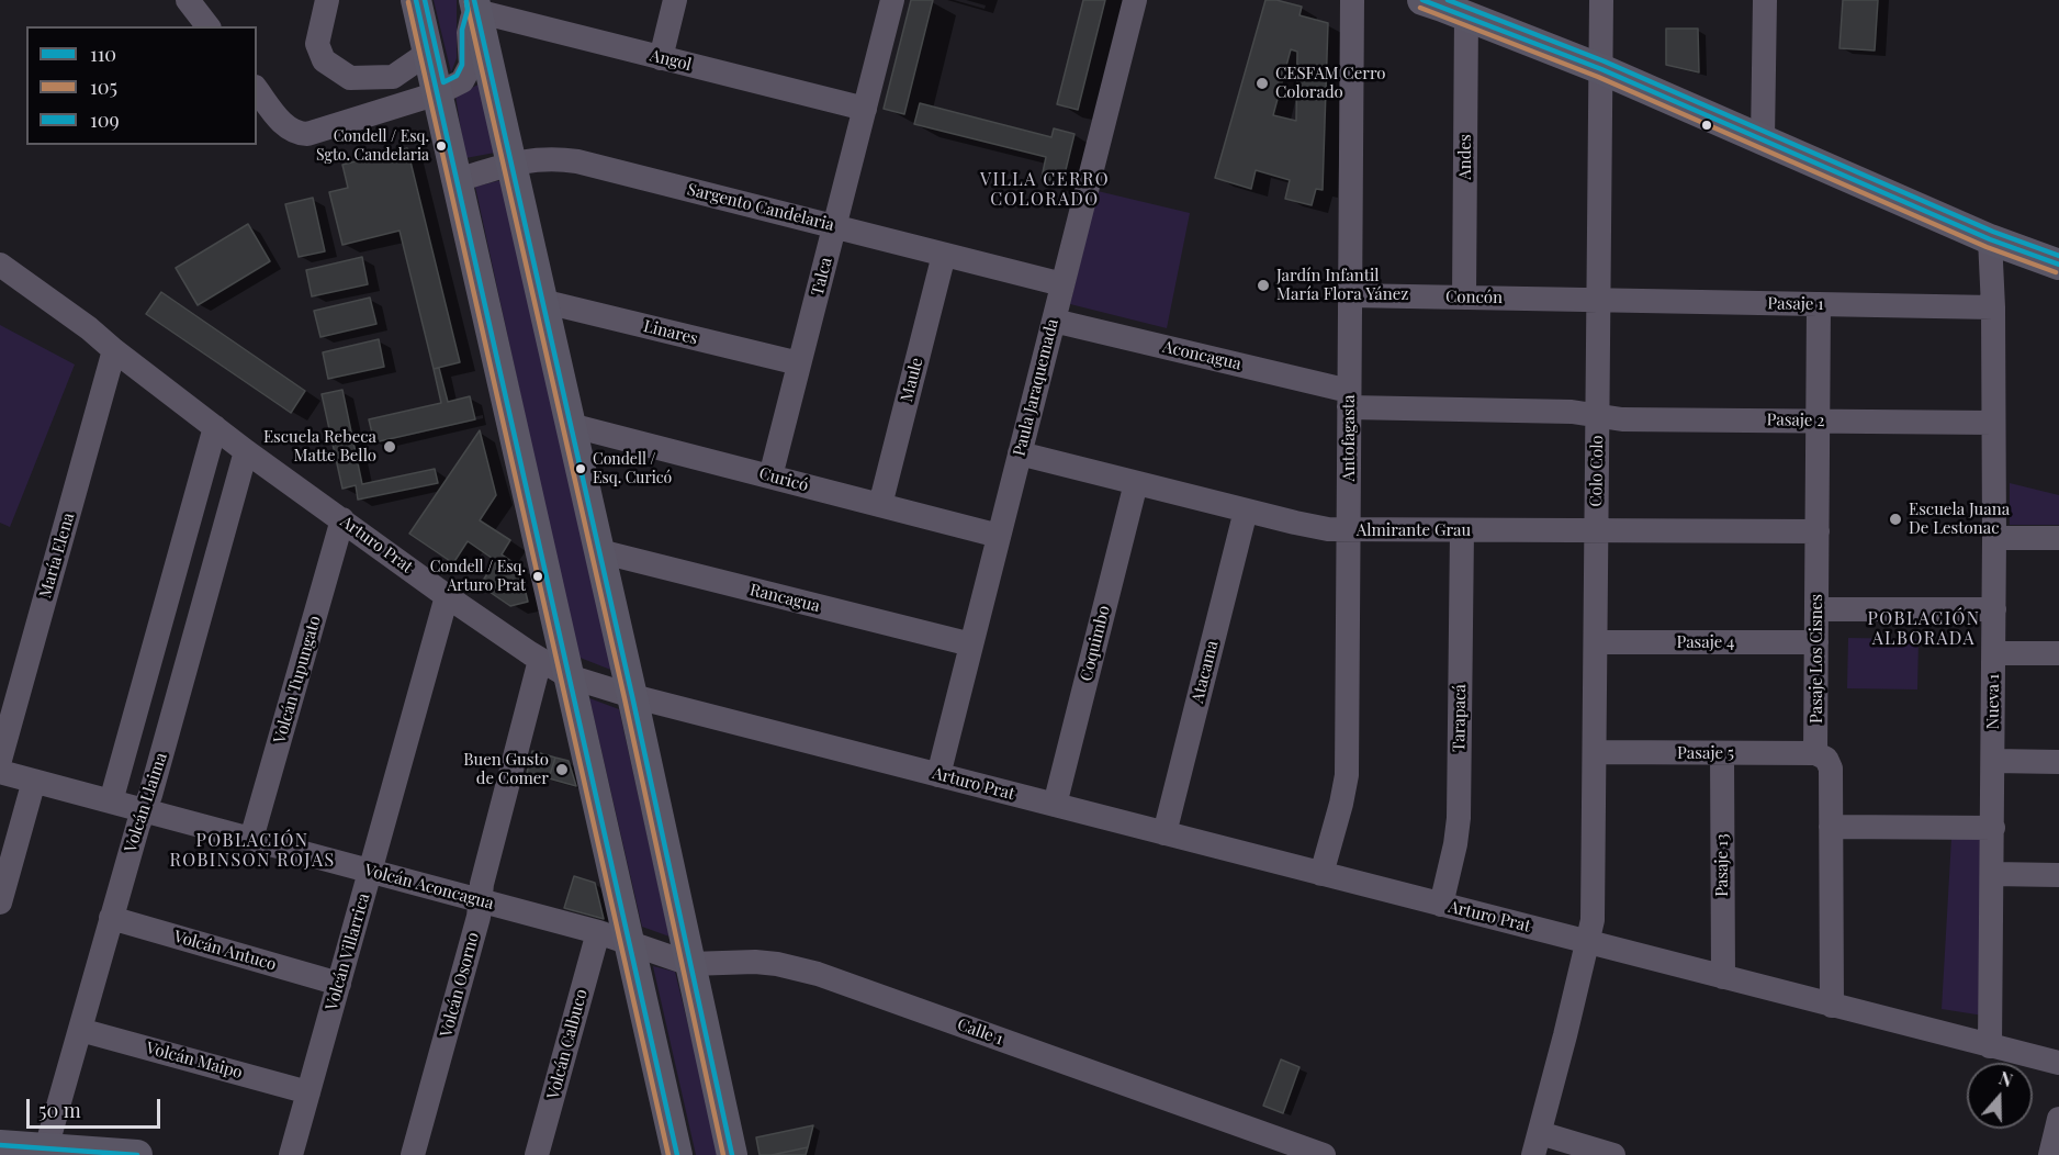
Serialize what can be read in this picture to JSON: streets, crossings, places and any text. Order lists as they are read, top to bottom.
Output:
{
  "streets": {
    "street": [
      "Angol",
      "Andes",
      "Sargento Candelaria",
      "Talca",
      "Concón",
      "Pasaje 1",
      "Linares",
      "Aconcagua",
      "Maule",
      "Paula Jaraquemada",
      "Pasaje 2",
      "Antofagasta",
      "Colo Colo",
      "Curicó",
      "Almirante Grau",
      "Arturo Prat",
      "María Elena",
      "Rancagua",
      "Pasaje 4",
      "Coquimbo",
      "Pasaje Los Cisnes",
      "Atacama",
      "Volcán Tupungato",
      "Nueva 1",
      "Tarapacá",
      "Pasaje 5",
      "Volcán Llaima",
      "Pasaje 13",
      "Volcán Aconcagua",
      "Volcán Antuco",
      "Volcán Villarrica",
      "Volcán Osorno",
      "Calle 1",
      "Volcán Calbuco",
      "Volcán Maipo"
    ]
  },
  "crossings": [
    ["Angol", "Talca"],
    ["Andes", "Concón"],
    ["Sargento Candelaria", "Talca"],
    ["Sargento Candelaria", "Maule"],
    ["Sargento Candelaria", "Paula Jaraquemada"],
    ["Talca", "Linares"],
    ["Talca", "Curicó"],
    ["Concón", "Pasaje 1"],
    ["Concón", "Antofagasta"],
    ["Concón", "Colo Colo"],
    ["Pasaje 1", "Colo Colo"],
    ["Pasaje 1", "Pasaje Los Cisnes"],
    ["Pasaje 1", "Nueva 1"],
    ["Aconcagua", "Paula Jaraquemada"],
    ["Aconcagua", "Pasaje 2"],
    ["Aconcagua", "Antofagasta"],
    ["Aconcagua", "Colo Colo"],
    ["Maule", "Curicó"],
    ["Paula Jaraquemada", "Curicó"],
    ["Paula Jaraquemada", "Almirante Grau"],
    ["Paula Jaraquemada", "Arturo Prat"],
    ["Paula Jaraquemada", "Rancagua"],
    ["Pasaje 2", "Colo Colo"],
    ["Pasaje 2", "Pasaje Los Cisnes"],
    ["Pasaje 2", "Nueva 1"],
    ["Antofagasta", "Almirante Grau"],
    ["Antofagasta", "Arturo Prat"],
    ["Colo Colo", "Almirante Grau"],
    ["Colo Colo", "Arturo Prat"],
    ["Colo Colo", "Pasaje 4"],
    ["Colo Colo", "Pasaje 5"],
    ["Almirante Grau", "Coquimbo"],
    ["Almirante Grau", "Pasaje Los Cisnes"],
    ["Almirante Grau", "Atacama"],
    ["Almirante Grau", "Tarapacá"],
    ["Arturo Prat", "María Elena"],
    ["Arturo Prat", "Coquimbo"],
    ["Arturo Prat", "Atacama"],
    ["Arturo Prat", "Volcán Tupungato"],
    ["Arturo Prat", "Nueva 1"],
    ["Arturo Prat", "Tarapacá"],
    ["Arturo Prat", "Volcán Llaima"],
    ["Arturo Prat", "Pasaje 13"],
    ["Arturo Prat", "Volcán Villarrica"],
    ["Arturo Prat", "Volcán Osorno"],
    ["Pasaje 4", "Pasaje Los Cisnes"],
    ["Pasaje Los Cisnes", "Pasaje 5"],
    ["Volcán Tupungato", "Volcán Aconcagua"],
    ["Pasaje 5", "Pasaje 13"],
    ["Volcán Llaima", "Volcán Aconcagua"],
    ["Volcán Llaima", "Volcán Antuco"],
    ["Volcán Llaima", "Volcán Maipo"],
    ["Volcán Aconcagua", "Volcán Villarrica"],
    ["Volcán Aconcagua", "Volcán Osorno"],
    ["Volcán Aconcagua", "Calle 1"],
    ["Volcán Aconcagua", "Volcán Calbuco"],
    ["Volcán Antuco", "Volcán Villarrica"],
    ["Volcán Villarrica", "Volcán Maipo"]
  ],
  "districts": ["VILLA CERRO COLORADO", "POBLACIÓN ALBORADA", "POBLACIÓN ROBINSON ROJAS"],
  "places": [
    "CESFAM Cerro Colorado",
    "Condell / Esq. Sgto. Candelaria",
    "Jardín Infantil María Flora Yánez",
    "Escuela Rebeca Matte Bello",
    "Condell / Esq. Curicó",
    "Escuela Juana De Lestonac",
    "Condell / Esq. Arturo Prat",
    "Buen Gusto de Comer"
  ],
  "lines": ["transit line 110", "transit line 109", "transit line 105"],
  "legend": ["110", "105", "109"],
  "scale_bar": "50 m",
  "north": "top"
}
